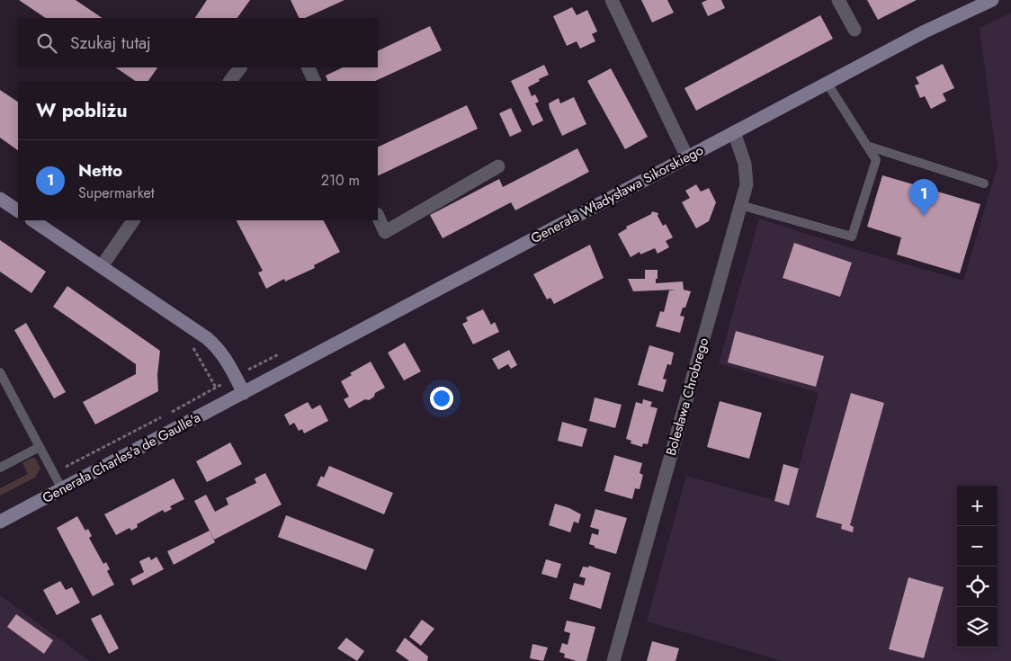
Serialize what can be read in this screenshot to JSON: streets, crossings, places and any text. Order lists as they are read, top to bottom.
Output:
{
  "streets": {
    "main road": ["Generała Władysława Sikorskiego", "Generała Charles'a de Gaulle'a"],
    "street": ["Bolesława Chrobrego"]
  },
  "crossings": [
    ["Generała Władysława Sikorskiego", "Bolesława Chrobrego"],
    ["Generała Władysława Sikorskiego", "Generała Charles'a de Gaulle'a"]
  ],
  "page": {
    "search": "Szukaj tutaj",
    "heading": "W pobliżu",
    "list": [
      {
        "mark": "1",
        "name": "Netto",
        "note": "Supermarket",
        "value": "210 m"
      }
    ],
    "pins": "1",
    "map_buttons": ["+", "−"]
  }
}
